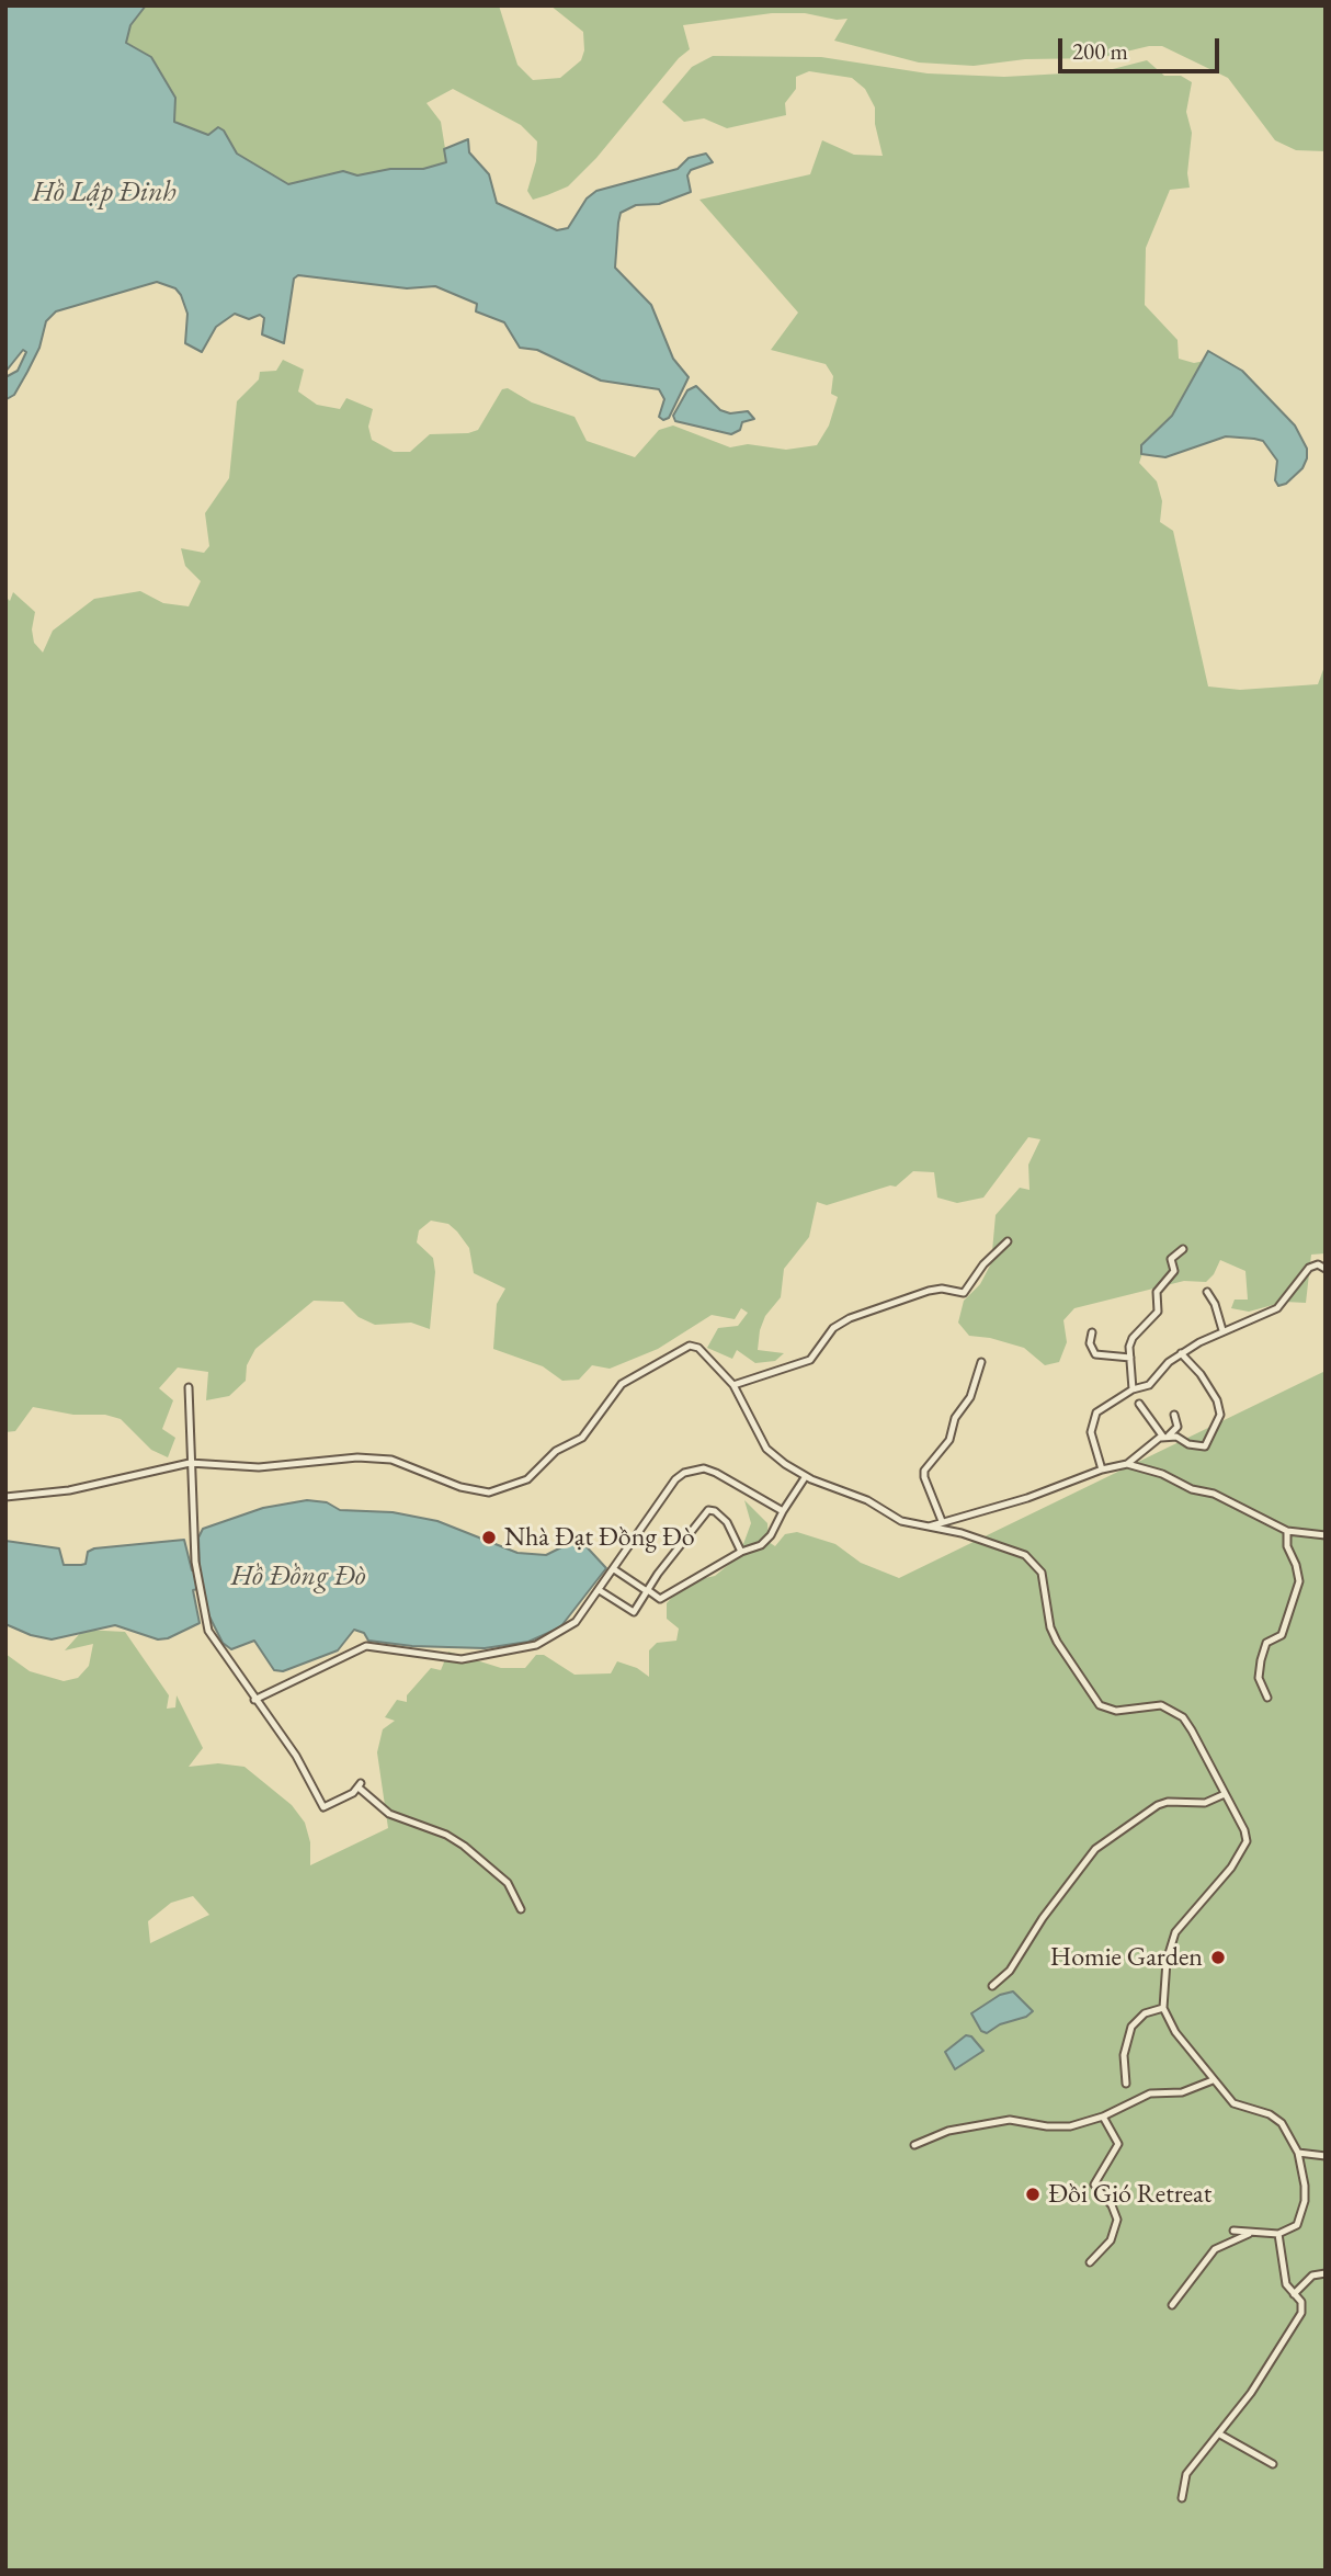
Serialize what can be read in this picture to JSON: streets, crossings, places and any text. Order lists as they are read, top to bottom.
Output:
{
  "water": ["Hồ Lập Đinh", "Hồ Đồng Đò"],
  "places": ["Nhà Đạt Đồng Đò", "Homie Garden", "Đồi Gió Retreat"],
  "scale_bar": "200 m"
}
